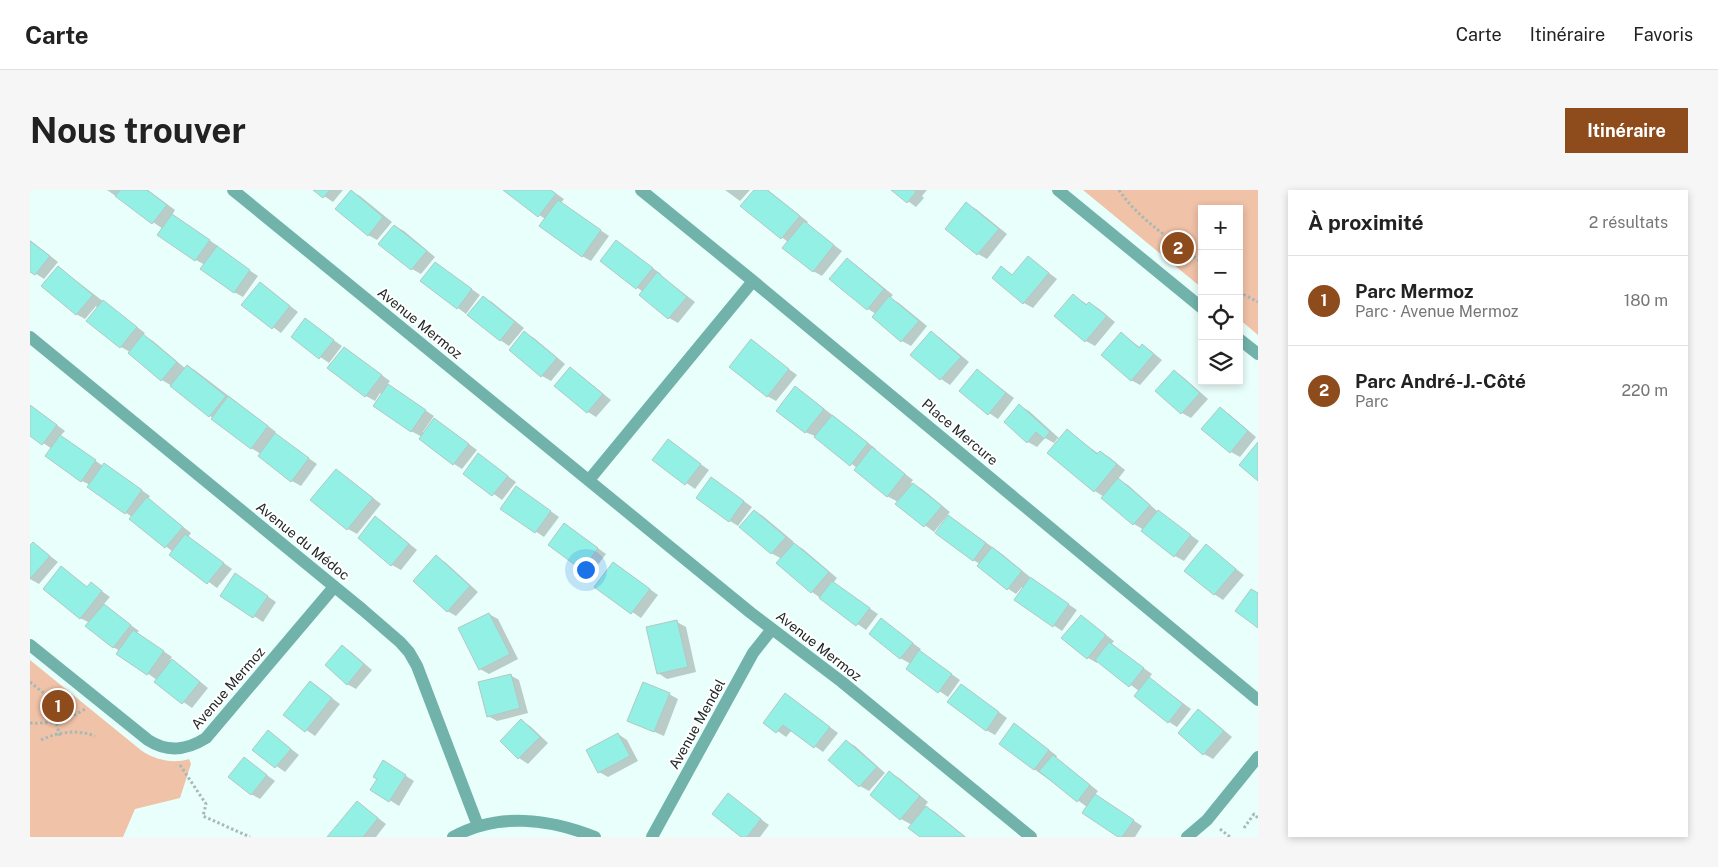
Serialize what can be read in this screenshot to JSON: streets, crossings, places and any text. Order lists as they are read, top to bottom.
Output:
{
  "streets": {
    "street": [
      "Avenue Mermoz",
      "Place Mercure",
      "Avenue du Médoc",
      "Avenue Mendel"
    ]
  },
  "crossings": [
    ["Avenue Mermoz", "Avenue du Médoc"],
    ["Avenue Mermoz", "Avenue Mendel"]
  ],
  "page": {
    "header": "Carte",
    "nav": ["Carte", "Itinéraire", "Favoris"],
    "buttons": "Itinéraire",
    "title": "Nous trouver",
    "heading": ["À proximité", "2 résultats"],
    "map_buttons": ["+", "−"],
    "pins": ["2", "1"],
    "list": [
      {
        "mark": "1",
        "name": "Parc Mermoz",
        "note": "Parc · Avenue Mermoz",
        "value": "180 m"
      },
      {
        "mark": "2",
        "name": "Parc André-J.-Côté",
        "note": "Parc",
        "value": "220 m"
      }
    ]
  }
}
